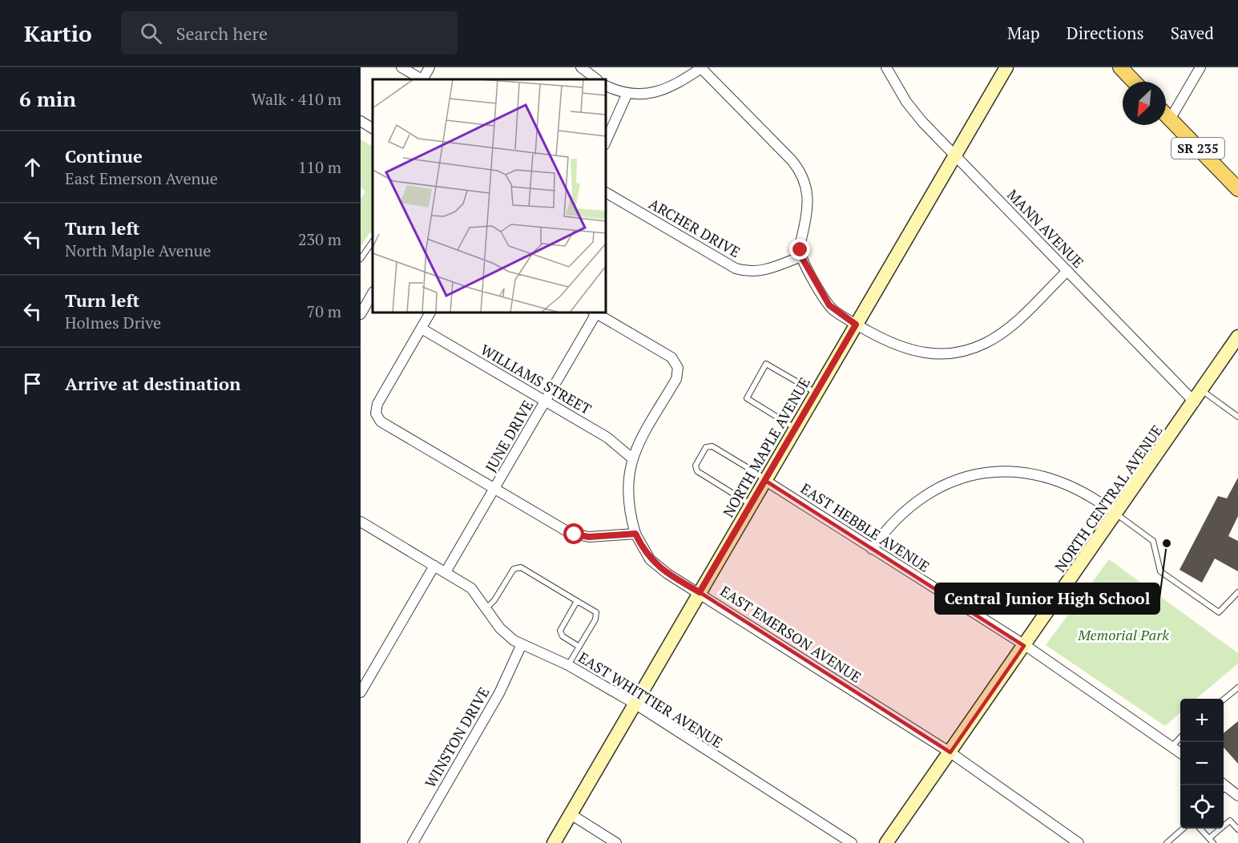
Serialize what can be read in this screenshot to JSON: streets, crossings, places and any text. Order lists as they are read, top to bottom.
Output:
{
  "streets": {
    "main road": ["SR 235", "NORTH MAPLE AVENUE", "NORTH CENTRAL AVENUE"],
    "street": [
      "ARCHER DRIVE",
      "MANN AVENUE",
      "WILLIAMS STREET",
      "JUNE DRIVE",
      "EAST HEBBLE AVENUE",
      "EAST EMERSON AVENUE",
      "EAST WHITTIER AVENUE",
      "WINSTON DRIVE"
    ]
  },
  "crossings": [
    ["MANN AVENUE", "NORTH MAPLE AVENUE"],
    ["MANN AVENUE", "NORTH CENTRAL AVENUE"],
    ["WILLIAMS STREET", "JUNE DRIVE"],
    ["WILLIAMS STREET", "EAST EMERSON AVENUE"],
    ["JUNE DRIVE", "EAST EMERSON AVENUE"],
    ["JUNE DRIVE", "EAST WHITTIER AVENUE"],
    ["NORTH MAPLE AVENUE", "EAST HEBBLE AVENUE"],
    ["NORTH MAPLE AVENUE", "EAST EMERSON AVENUE"],
    ["NORTH MAPLE AVENUE", "EAST WHITTIER AVENUE"],
    ["NORTH CENTRAL AVENUE", "EAST HEBBLE AVENUE"],
    ["NORTH CENTRAL AVENUE", "EAST EMERSON AVENUE"],
    ["EAST WHITTIER AVENUE", "WINSTON DRIVE"]
  ],
  "parks": ["Memorial Park"],
  "places": ["Central Junior High School"],
  "north": "bottom left",
  "page": {
    "header": "Kartio",
    "search": "Search here",
    "nav": ["Map", "Directions", "Saved"],
    "heading": ["6 min", "Walk · 410 m"],
    "list": [
      ["Continue", "East Emerson Avenue", "110 m"],
      ["Turn left", "North Maple Avenue", "230 m"],
      ["Turn left", "Holmes Drive", "70 m"],
      "Arrive at destination"
    ],
    "map_buttons": ["+", "−"]
  }
}
